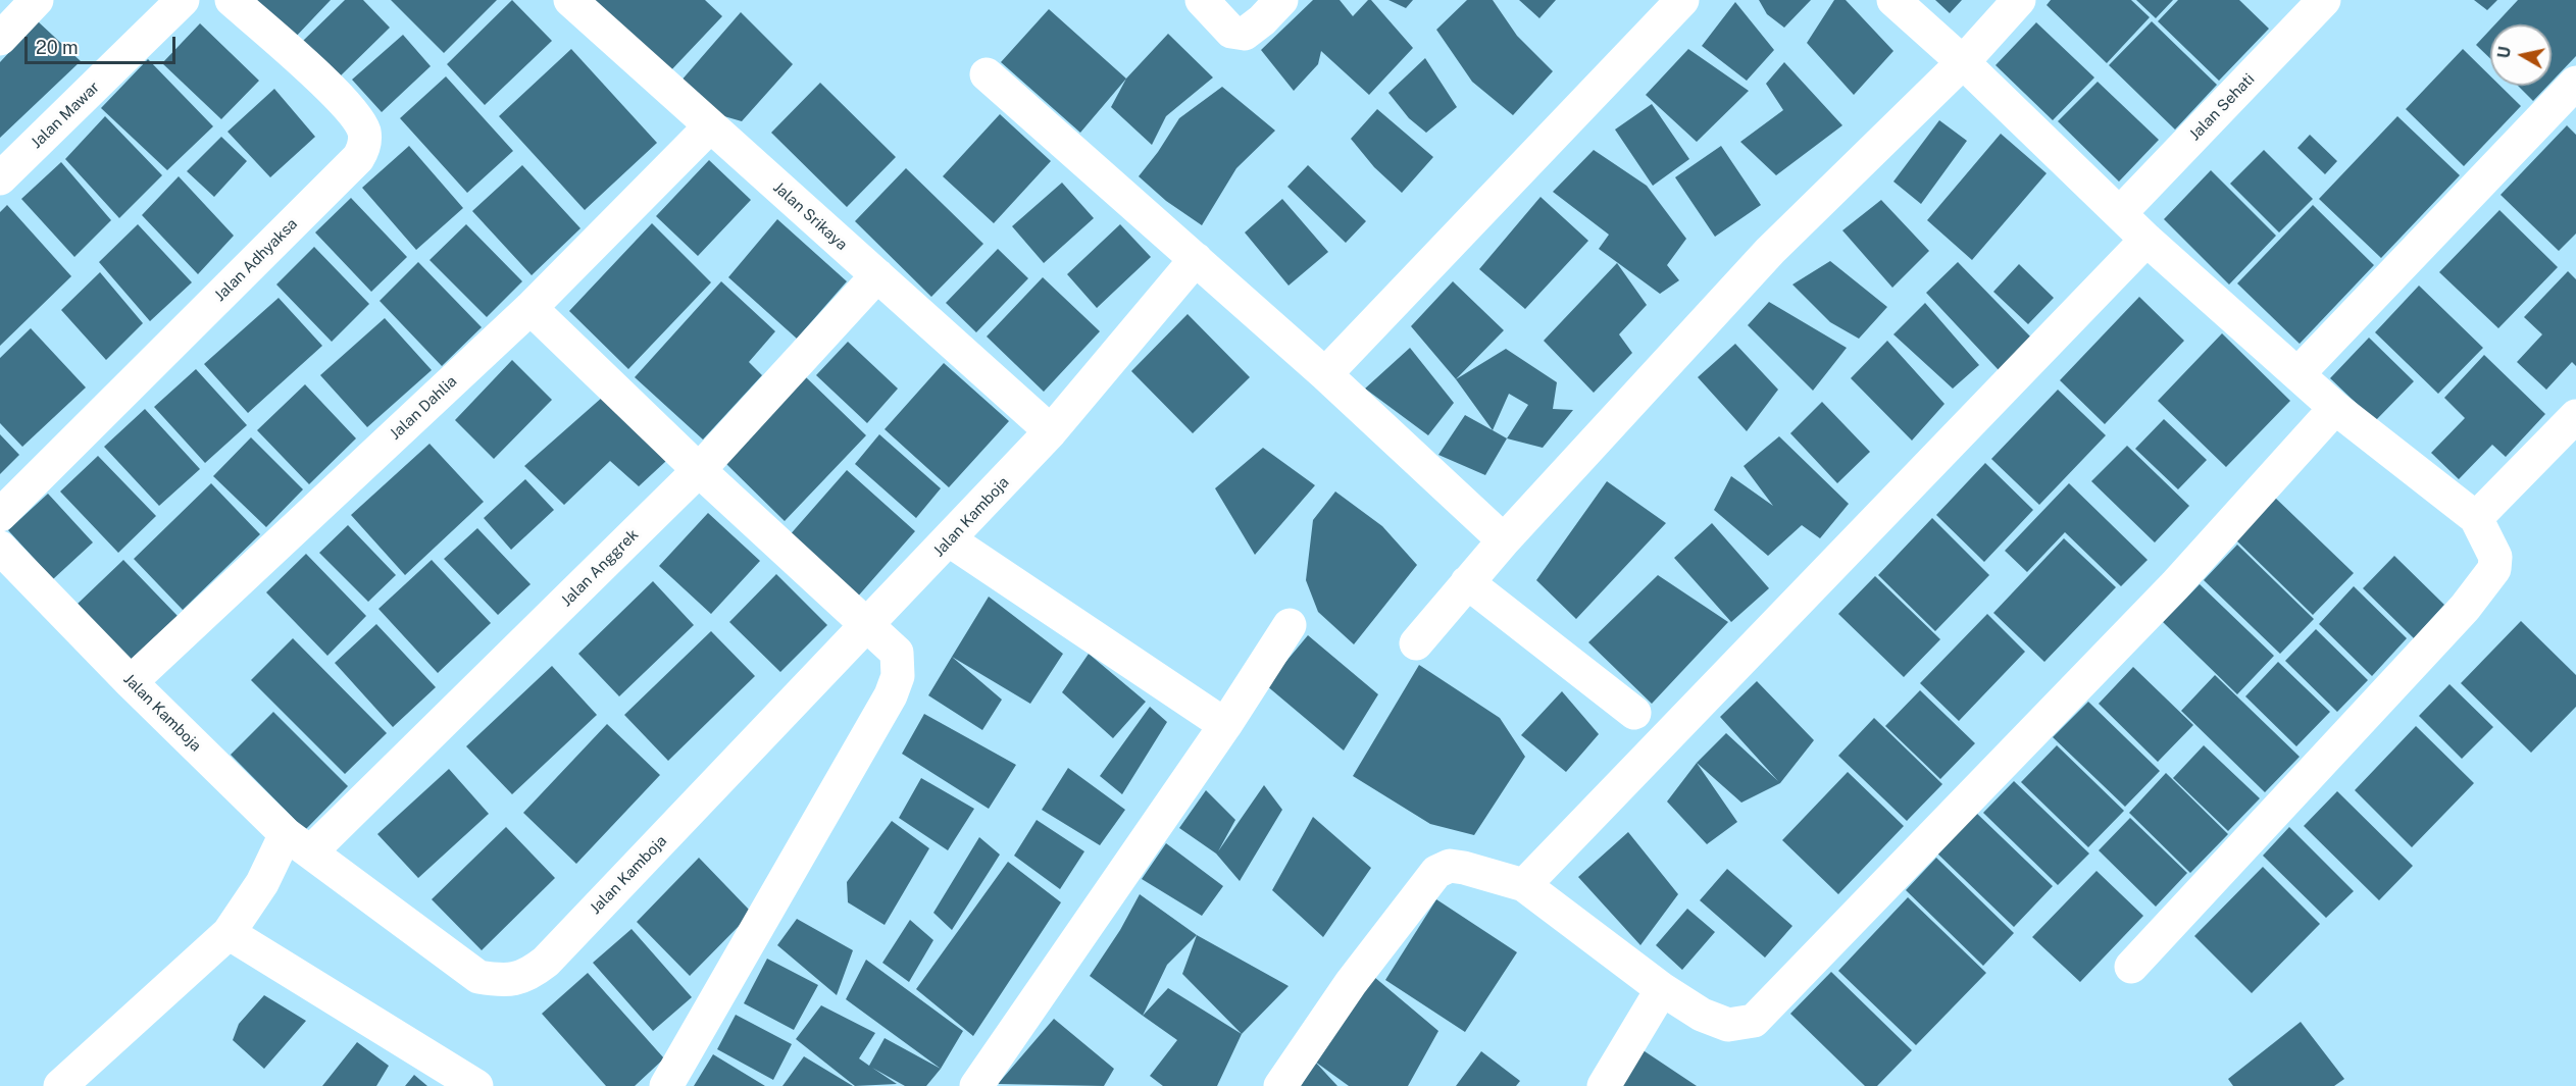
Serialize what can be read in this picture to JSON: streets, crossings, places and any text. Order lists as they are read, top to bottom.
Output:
{
  "streets": {
    "street": [
      "Jalan Sehati",
      "Jalan Mawar",
      "Jalan Srikaya",
      "Jalan Adhyaksa",
      "Jalan Dahlia",
      "Jalan Kamboja",
      "Jalan Anggrek"
    ]
  },
  "crossings": [
    ["Jalan Srikaya", "Jalan Dahlia"],
    ["Jalan Srikaya", "Jalan Kamboja"],
    ["Jalan Srikaya", "Jalan Anggrek"],
    ["Jalan Dahlia", "Jalan Kamboja"],
    ["Jalan Kamboja", "Jalan Anggrek"]
  ],
  "scale_bar": "20 m",
  "north": "left"
}
